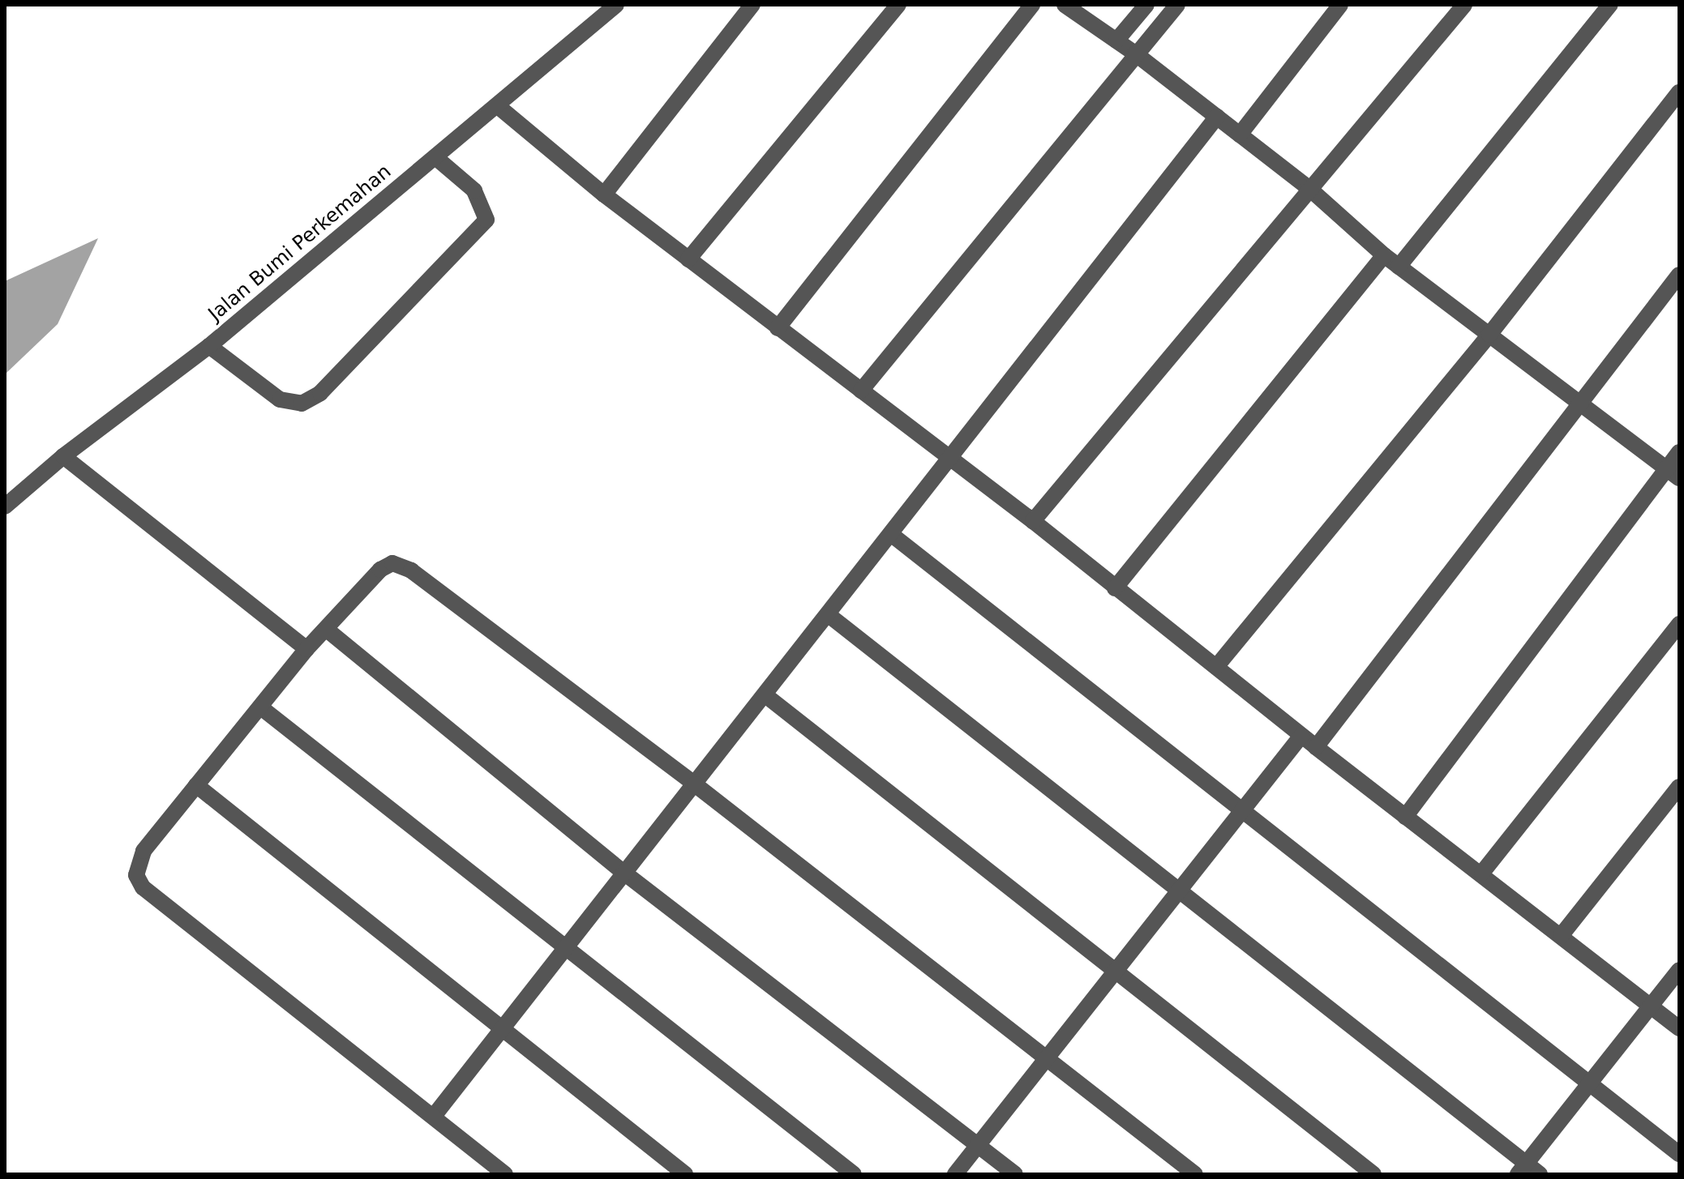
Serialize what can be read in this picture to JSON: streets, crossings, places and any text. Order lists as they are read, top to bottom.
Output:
{
  "streets": {
    "street": ["Jalan Bumi Perkemahan"]
  }
}
